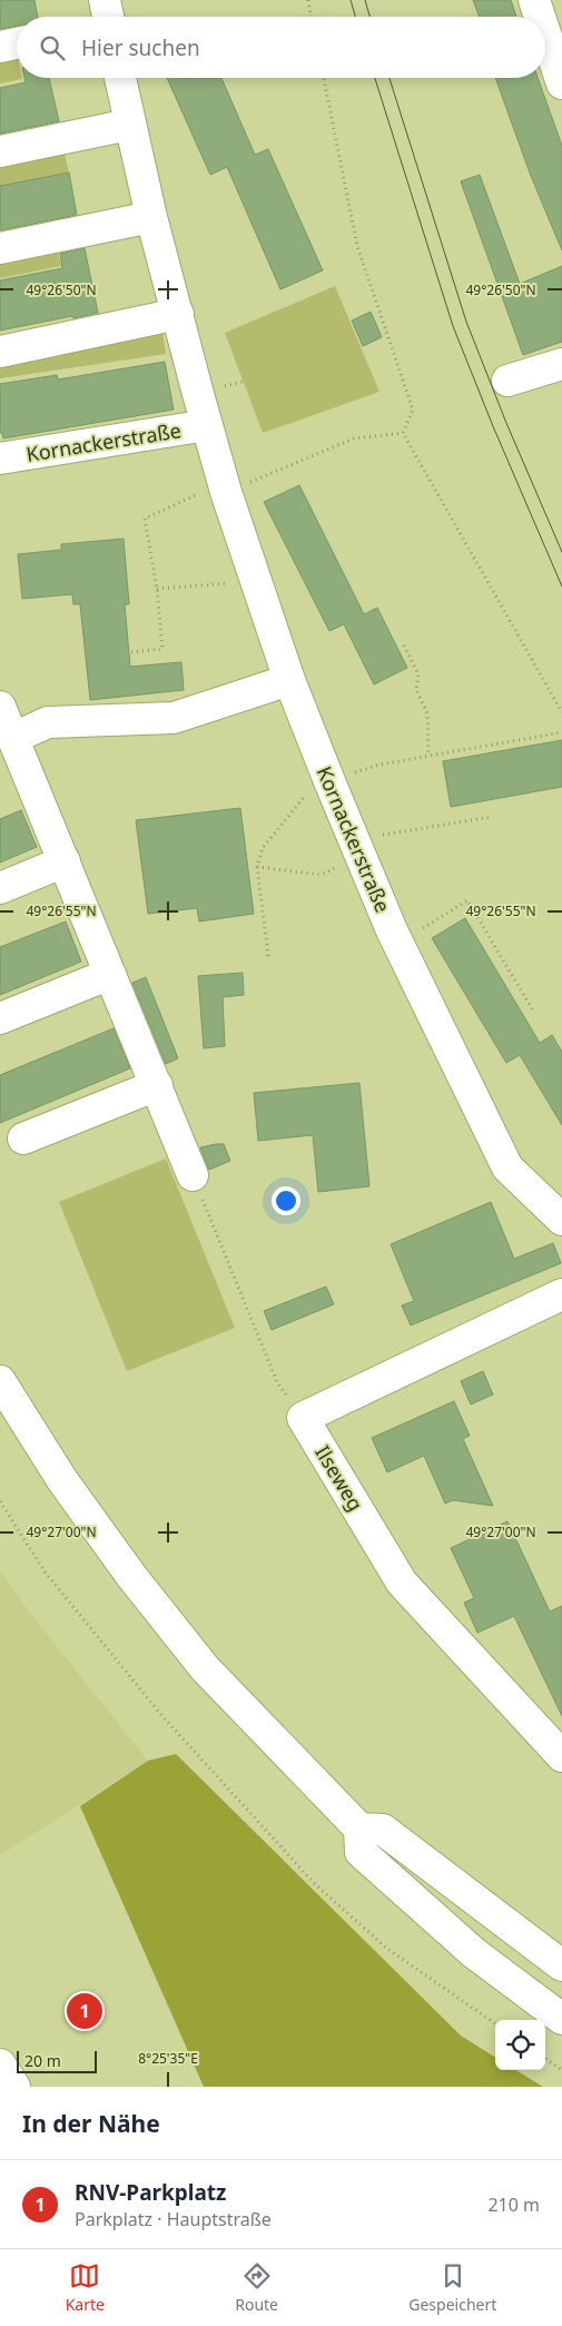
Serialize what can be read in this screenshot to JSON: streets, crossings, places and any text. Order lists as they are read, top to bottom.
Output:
{
  "streets": {
    "street": ["Kornackerstraße", "Ilseweg"]
  },
  "scale_bar": "20 m",
  "page": {
    "search": "Hier suchen",
    "pins": "1",
    "scale": "20 m",
    "heading": "In der Nähe",
    "list": [
      {
        "mark": "1",
        "name": "RNV-Parkplatz",
        "note": "Parkplatz · Hauptstraße",
        "value": "210 m"
      }
    ],
    "nav": ["Karte", "Route", "Gespeichert"]
  },
  "coordinates": [
    "49°26'50\"N",
    "49°26'55\"N",
    "49°27'00\"N",
    "8°25'35\"E"
  ]
}
